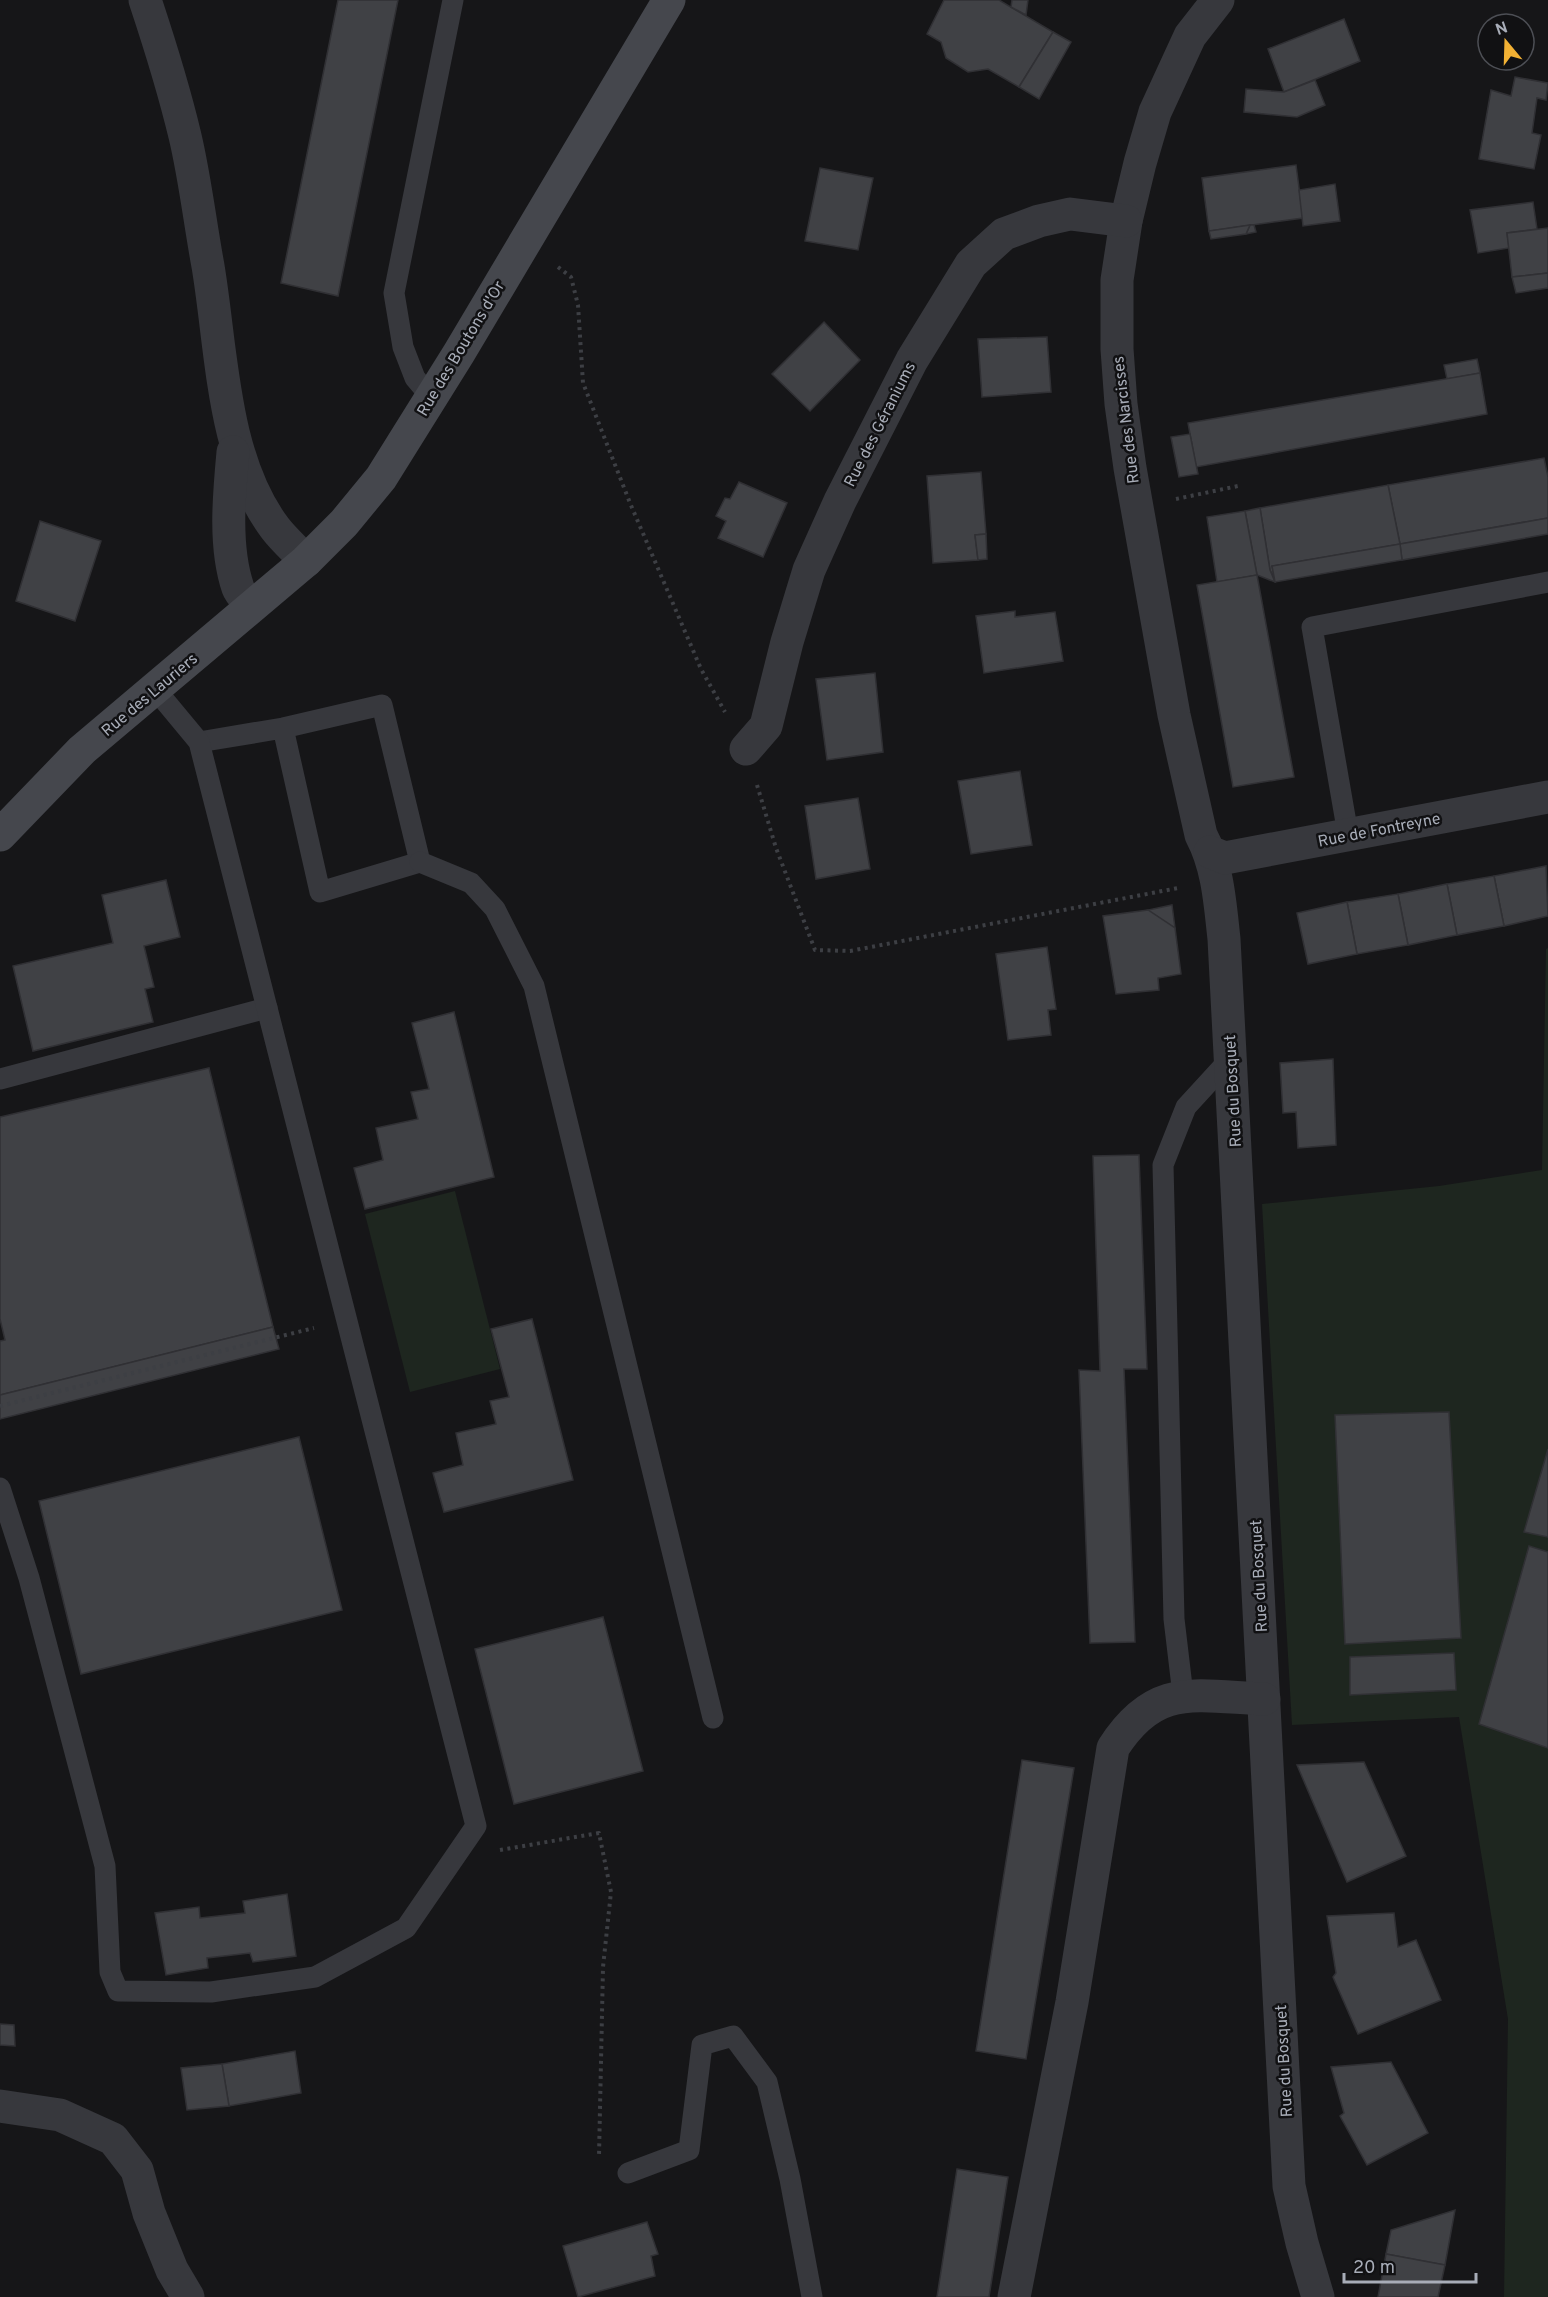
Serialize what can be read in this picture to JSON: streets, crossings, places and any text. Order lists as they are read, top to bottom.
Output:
{
  "streets": {
    "main road": ["Rue des Boutons d'Or", "Rue des Lauriers"],
    "street": [
      "Rue des Narcisses",
      "Rue des Géraniums",
      "Rue de Fontreyne",
      "Rue du Bosquet"
    ]
  },
  "crossings": [
    ["Rue des Boutons d'Or", "Rue des Lauriers"],
    ["Rue des Narcisses", "Rue des Géraniums"],
    ["Rue des Narcisses", "Rue de Fontreyne"],
    ["Rue des Narcisses", "Rue du Bosquet"],
    ["Rue de Fontreyne", "Rue du Bosquet"]
  ],
  "scale_bar": "20 m",
  "north": "top"
}
